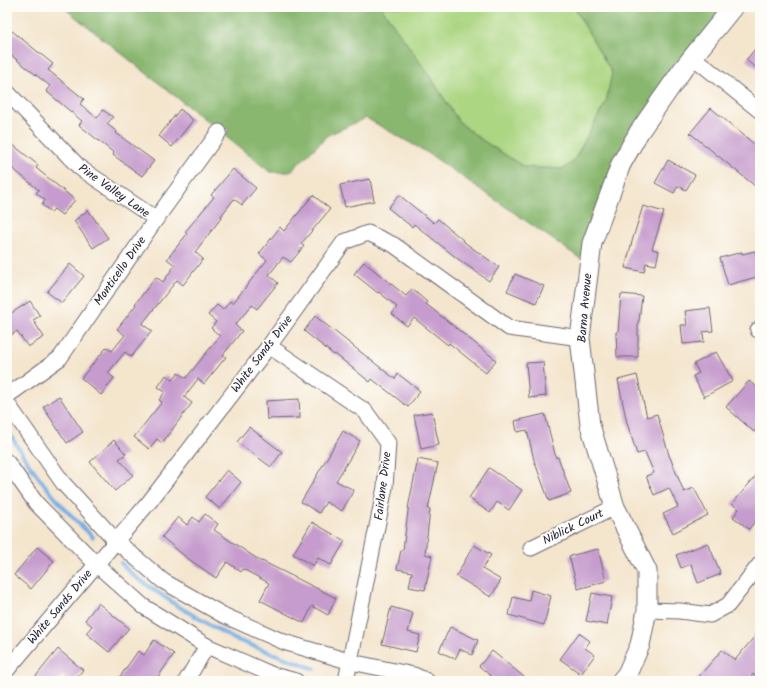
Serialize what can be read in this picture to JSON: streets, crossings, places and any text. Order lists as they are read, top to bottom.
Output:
{
  "streets": {
    "street": [
      "Pine Valley Lane",
      "Monticello Drive",
      "Barna Avenue",
      "White Sands Drive",
      "Fairlane Drive",
      "Niblick Court"
    ]
  },
  "crossings": [
    ["Pine Valley Lane", "Monticello Drive"],
    ["Barna Avenue", "White Sands Drive"],
    ["Barna Avenue", "Niblick Court"],
    ["White Sands Drive", "Fairlane Drive"]
  ]
}
